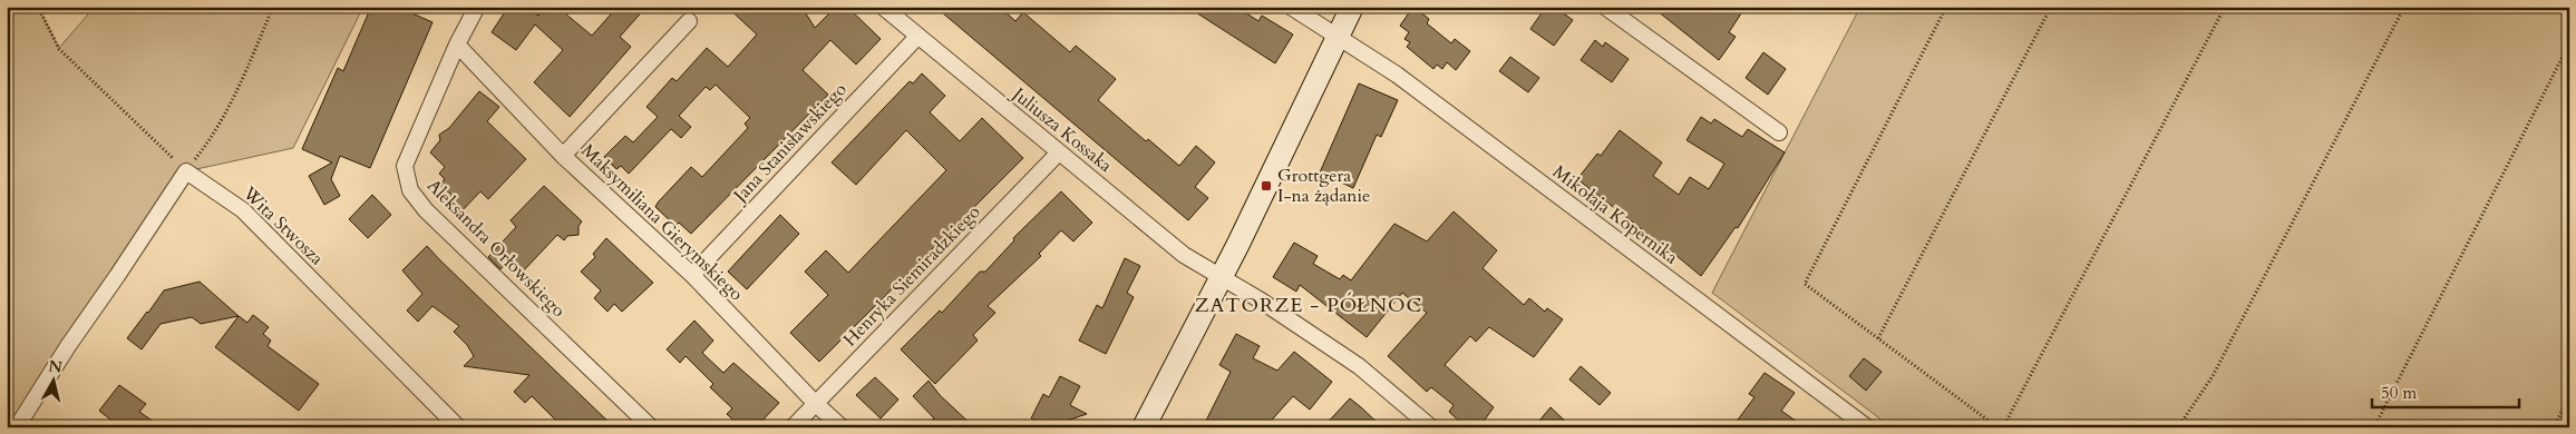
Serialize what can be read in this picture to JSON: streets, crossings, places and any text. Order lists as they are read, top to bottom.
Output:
{
  "streets": {
    "street": [
      "Juliusza Kossaka",
      "Jana Stanisławskiego",
      "Mikołaja Kopernika",
      "Maksymiliana Gierymskiego",
      "Wita Stwosza",
      "Aleksandra Orłowskiego",
      "Henryka Siemiradzkiego"
    ]
  },
  "crossings": [
    ["Juliusza Kossaka", "Jana Stanisławskiego"],
    ["Juliusza Kossaka", "Henryka Siemiradzkiego"],
    ["Jana Stanisławskiego", "Maksymiliana Gierymskiego"],
    ["Maksymiliana Gierymskiego", "Aleksandra Orłowskiego"],
    ["Maksymiliana Gierymskiego", "Henryka Siemiradzkiego"]
  ],
  "districts": ["ZATORZE - PÓŁNOC"],
  "places": {
    "transit": ["Grottgera I-na żądanie"]
  },
  "scale_bar": "50 m",
  "north": "top"
}
